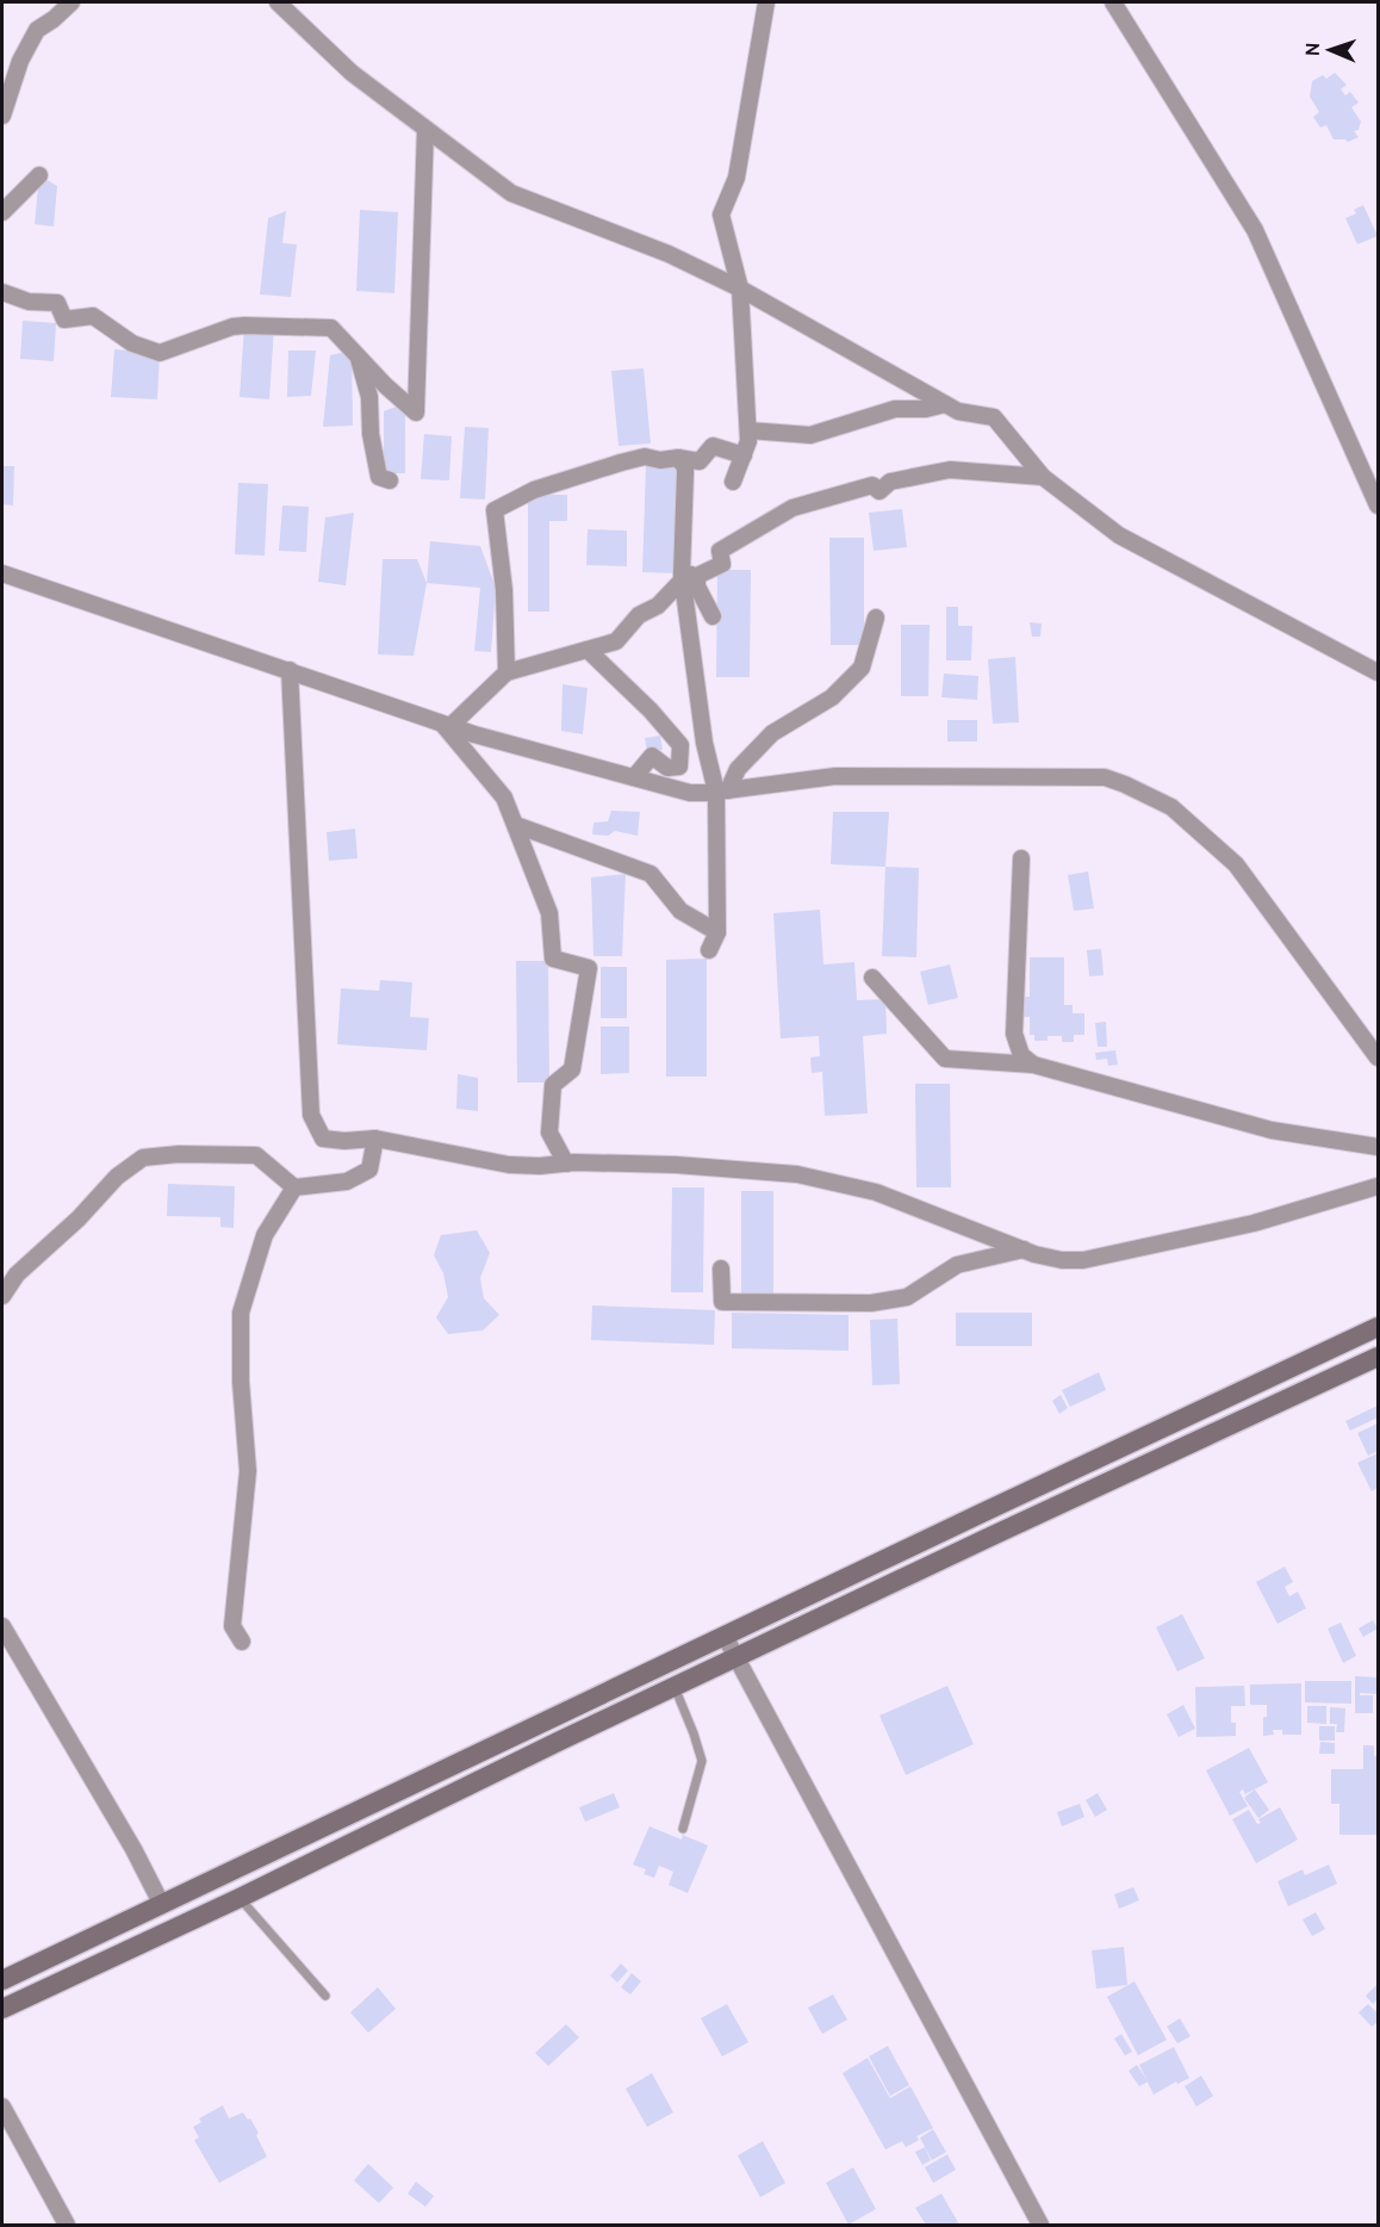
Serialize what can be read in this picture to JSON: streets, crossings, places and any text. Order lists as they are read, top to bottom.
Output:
{
  "north": "left"
}
